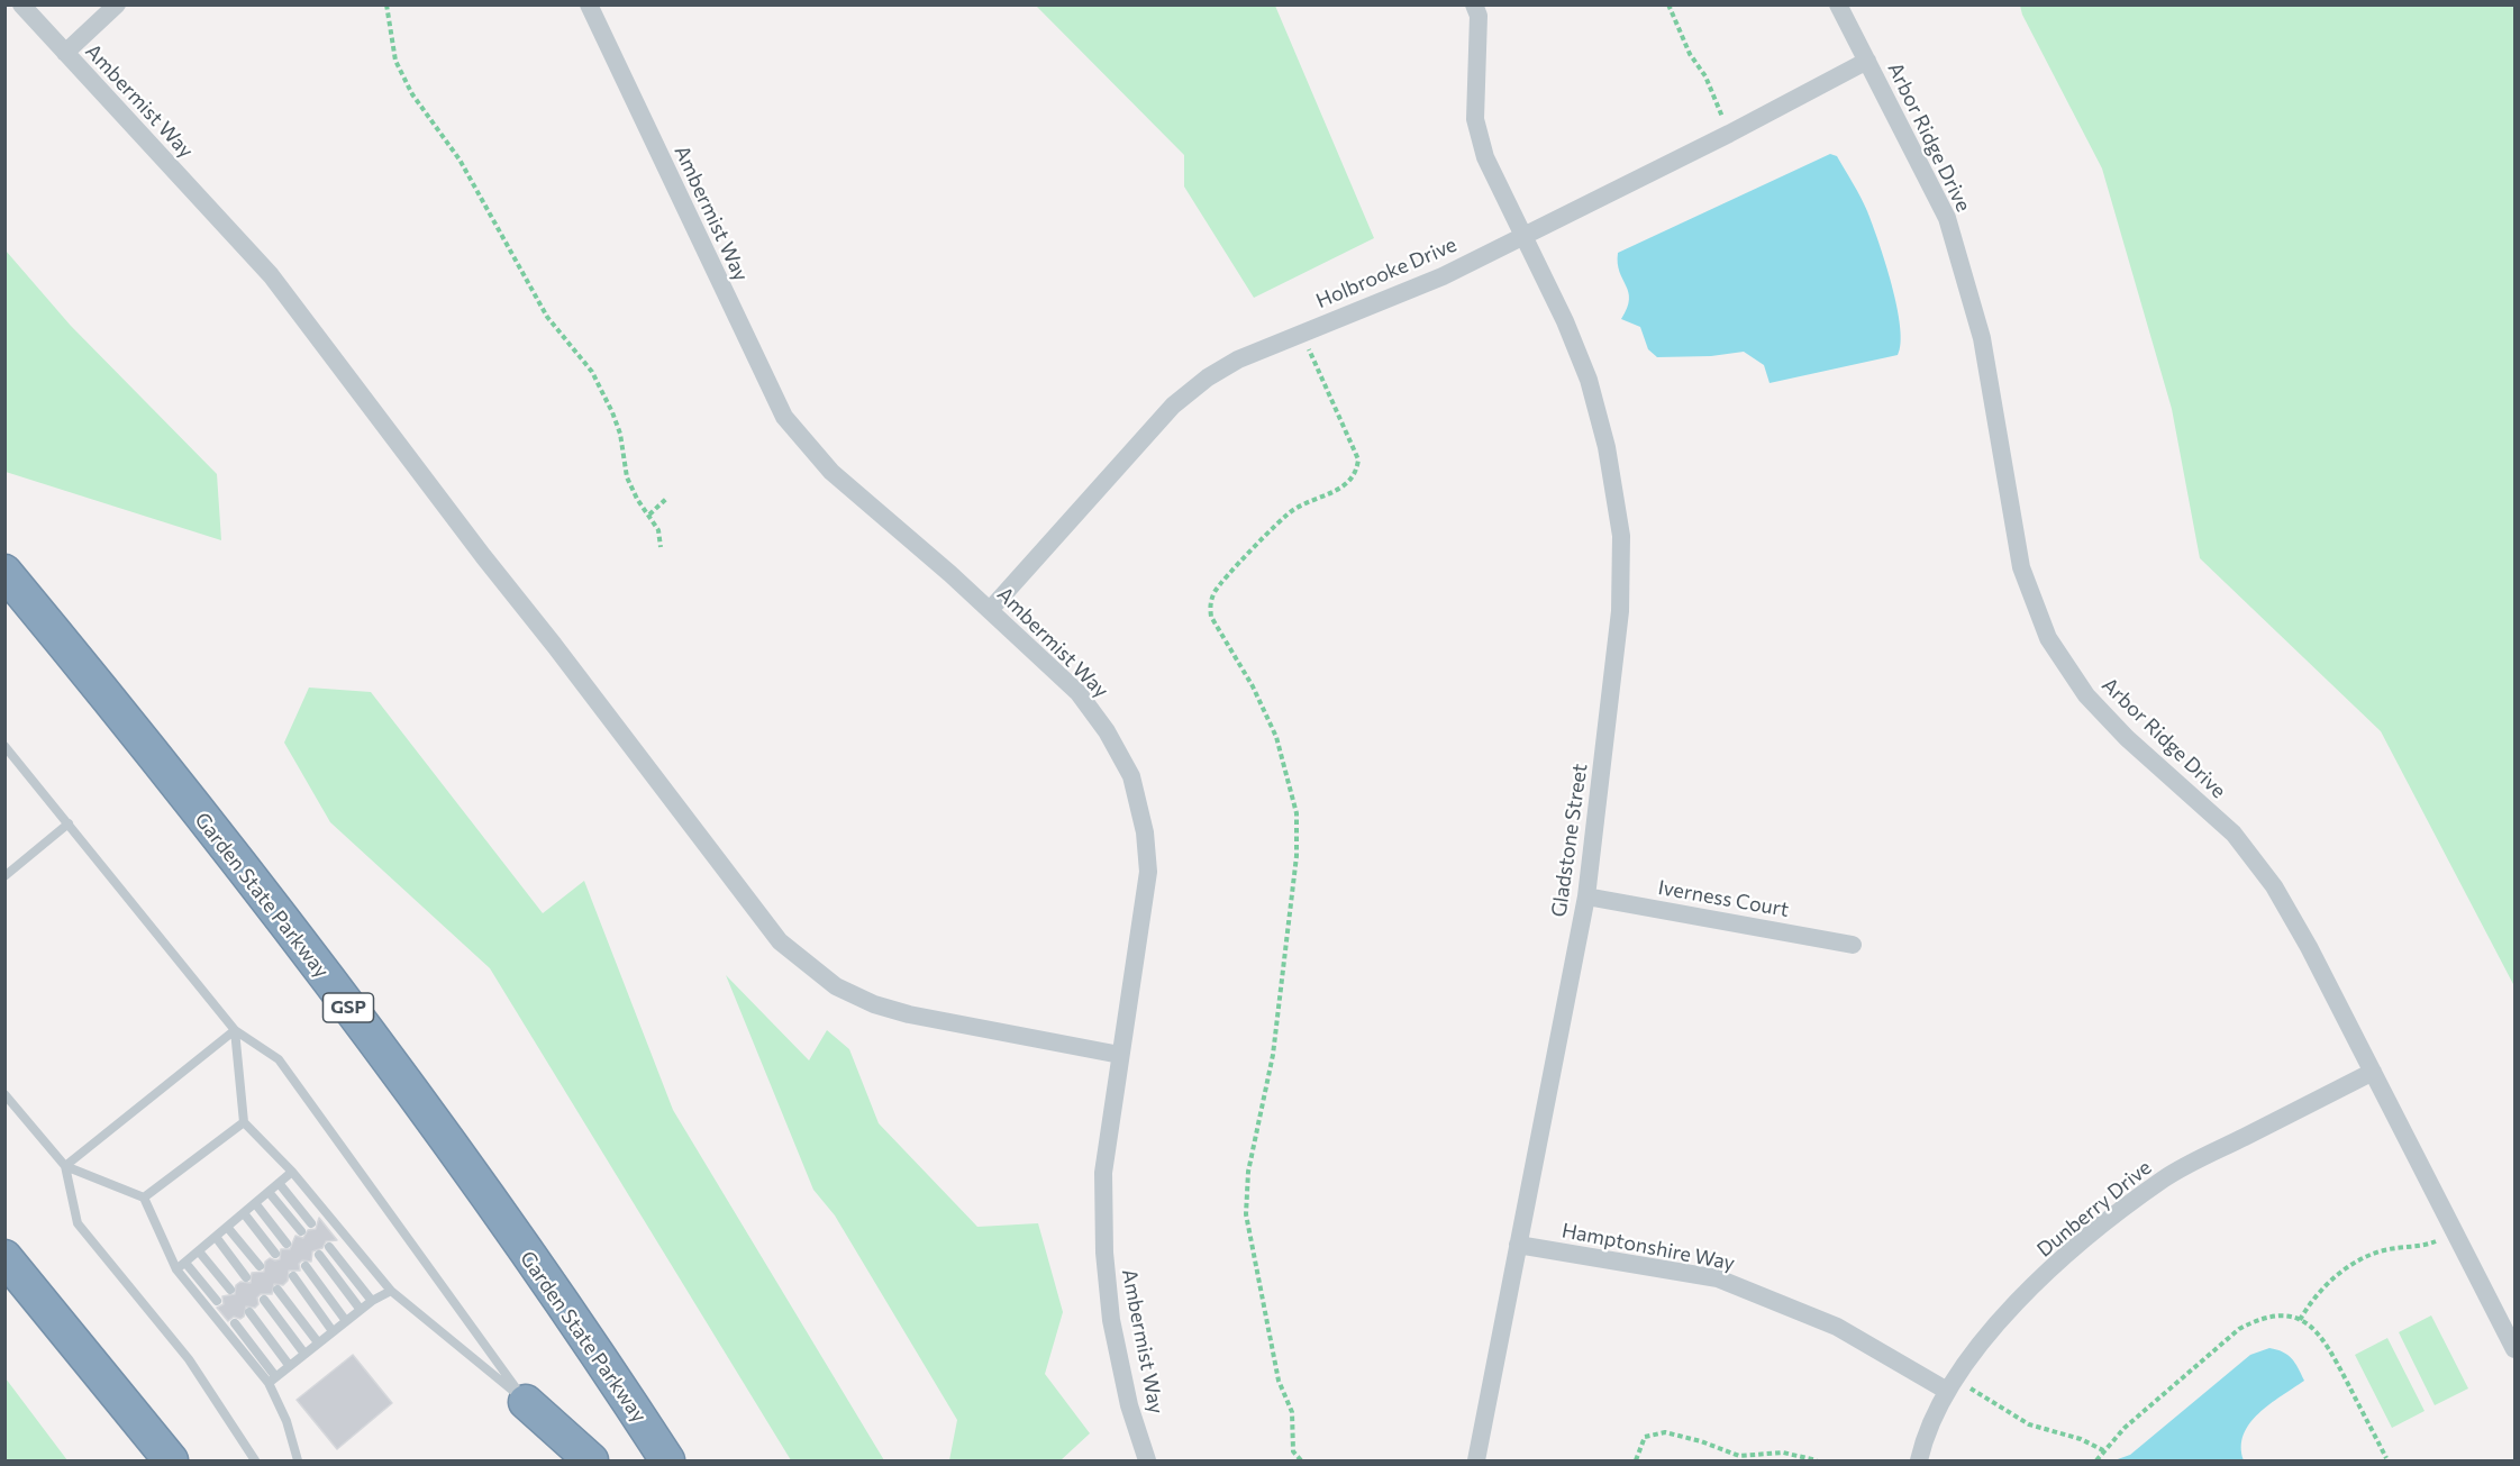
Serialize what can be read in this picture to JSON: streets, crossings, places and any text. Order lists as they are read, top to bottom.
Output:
{
  "streets": {
    "highway": ["Garden State Parkway", "GSP"],
    "street": [
      "Ambermist Way",
      "Arbor Ridge Drive",
      "Holbrooke Drive",
      "Gladstone Street",
      "Iverness Court",
      "Dunberry Drive",
      "Hamptonshire Way"
    ]
  },
  "crossings": [
    ["Ambermist Way", "Holbrooke Drive"],
    ["Arbor Ridge Drive", "Holbrooke Drive"],
    ["Arbor Ridge Drive", "Dunberry Drive"],
    ["Holbrooke Drive", "Gladstone Street"],
    ["Gladstone Street", "Iverness Court"],
    ["Gladstone Street", "Hamptonshire Way"],
    ["Dunberry Drive", "Hamptonshire Way"]
  ]
}
